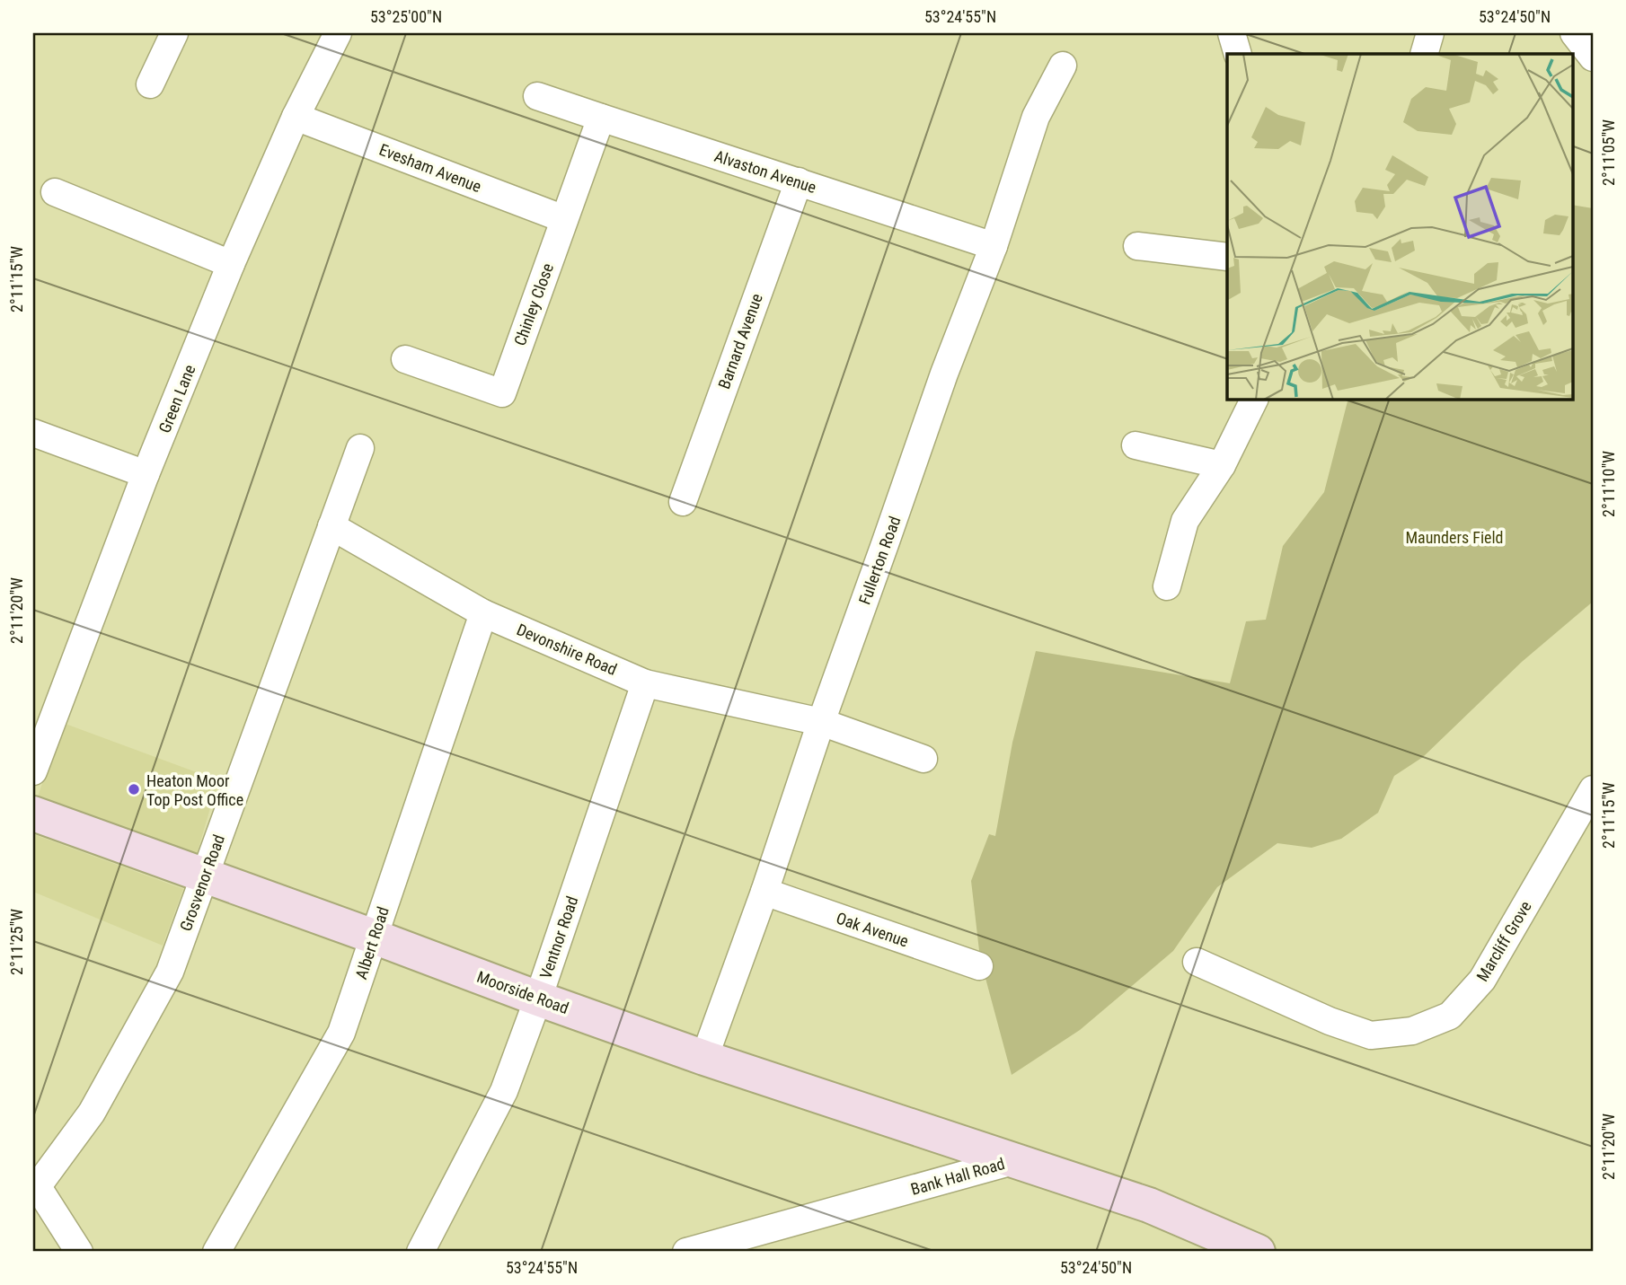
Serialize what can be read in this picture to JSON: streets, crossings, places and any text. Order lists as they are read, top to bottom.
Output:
{
  "streets": {
    "main road": ["Moorside Road", "Bank Hall Road"],
    "street": [
      "Evesham Avenue",
      "Alvaston Avenue",
      "Chinley Close",
      "Barnard Avenue",
      "Green Lane",
      "Fullerton Road",
      "Devonshire Road",
      "Grosvenor Road",
      "Oak Avenue",
      "Ventnor Road",
      "Marcliff Grove",
      "Albert Road"
    ]
  },
  "crossings": [
    ["Evesham Avenue", "Chinley Close"],
    ["Evesham Avenue", "Green Lane"],
    ["Alvaston Avenue", "Chinley Close"],
    ["Alvaston Avenue", "Barnard Avenue"],
    ["Alvaston Avenue", "Fullerton Road"],
    ["Fullerton Road", "Devonshire Road"],
    ["Fullerton Road", "Oak Avenue"],
    ["Fullerton Road", "Moorside Road"],
    ["Devonshire Road", "Grosvenor Road"],
    ["Devonshire Road", "Ventnor Road"],
    ["Devonshire Road", "Albert Road"],
    ["Grosvenor Road", "Moorside Road"],
    ["Ventnor Road", "Moorside Road"],
    ["Albert Road", "Moorside Road"],
    ["Moorside Road", "Bank Hall Road"]
  ],
  "parks": ["Maunders Field"],
  "places": ["Heaton Moor Top Post Office"],
  "coordinates": [
    "53°25'00\"N",
    "53°24'55\"N",
    "53°24'50\"N",
    "2°11'05\"W",
    "2°11'15\"W",
    "2°11'10\"W",
    "2°11'20\"W",
    "2°11'25\"W"
  ]
}
